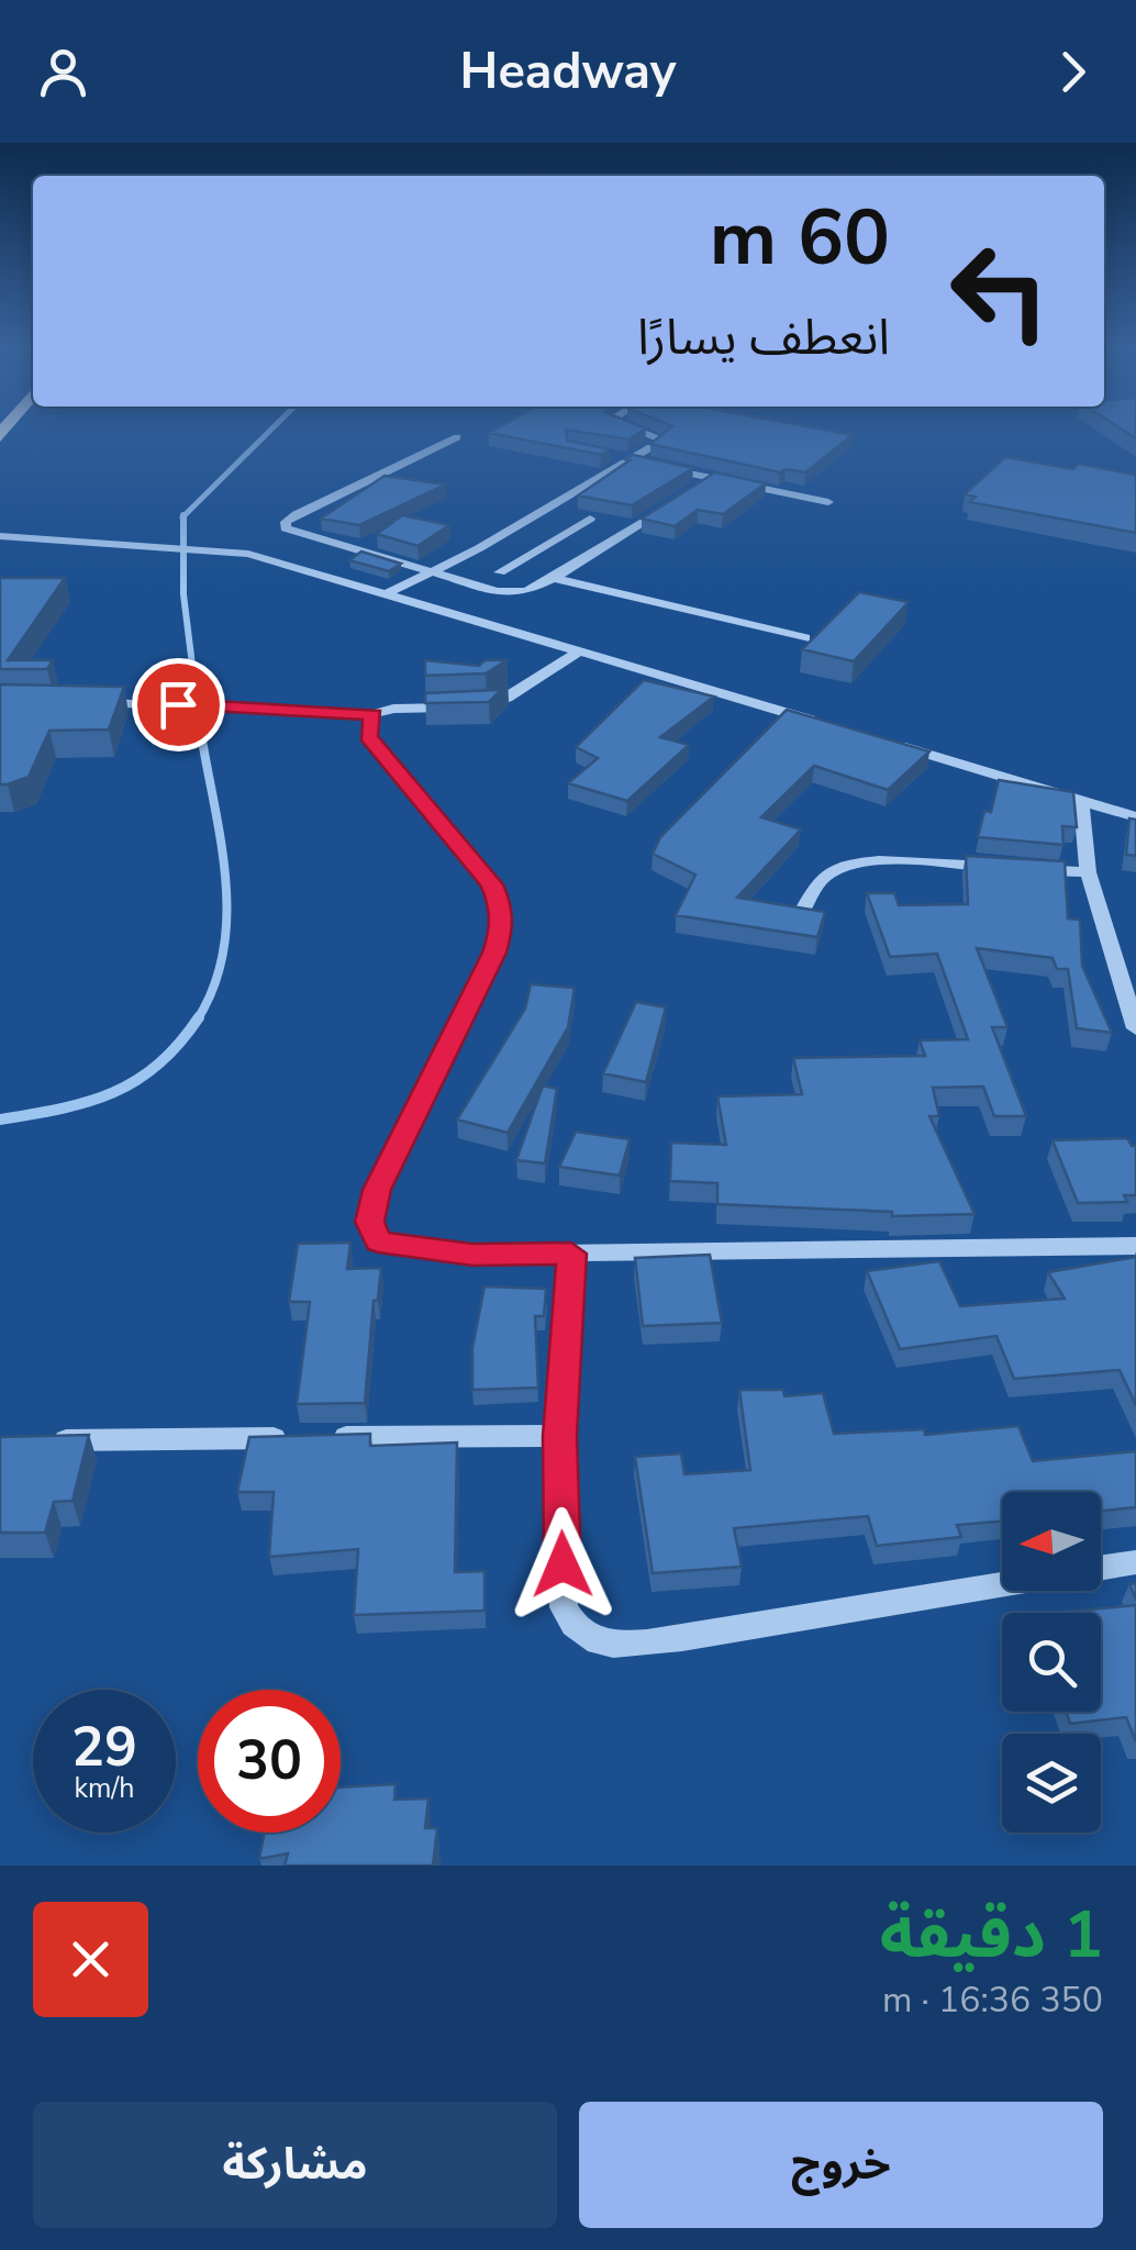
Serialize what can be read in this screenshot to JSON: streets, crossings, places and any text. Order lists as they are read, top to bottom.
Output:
{
  "north": "left",
  "page": {
    "header": "Headway",
    "turn": ["60 m", "انعطف يسارًا"],
    "speed": "29 km/h",
    "limit": "30",
    "heading": ["1 دقيقة", "350 m · 16:36"],
    "buttons": ["خروج", "مشاركة"]
  }
}
